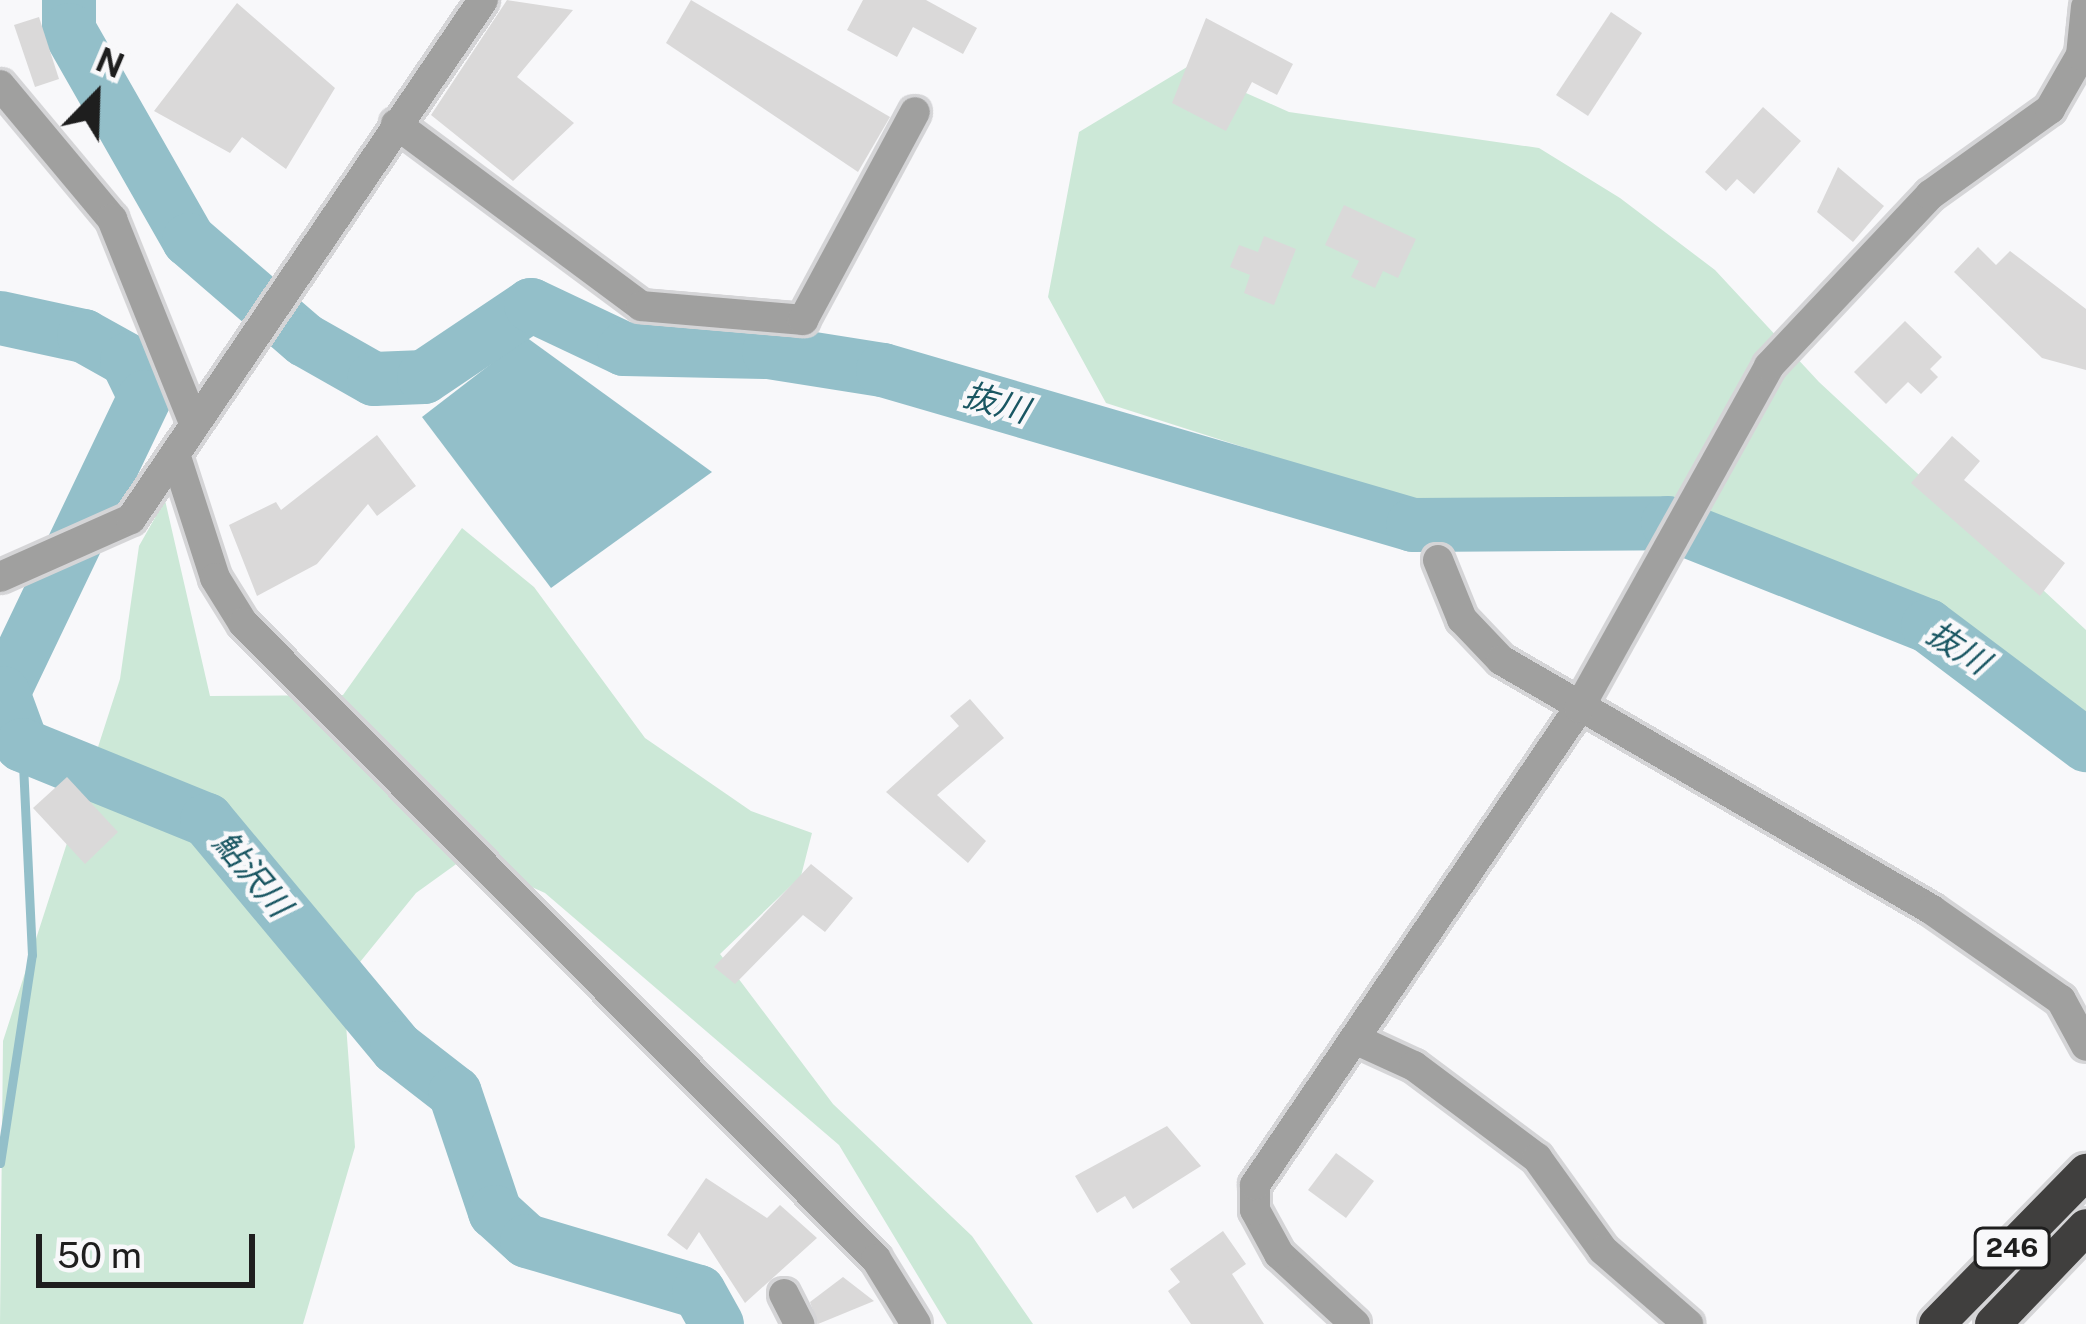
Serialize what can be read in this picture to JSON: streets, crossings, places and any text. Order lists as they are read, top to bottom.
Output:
{
  "streets": {
    "highway": ["246"]
  },
  "water": ["抜川", "鮎沢川"],
  "scale_bar": "50 m",
  "north": "top right"
}
